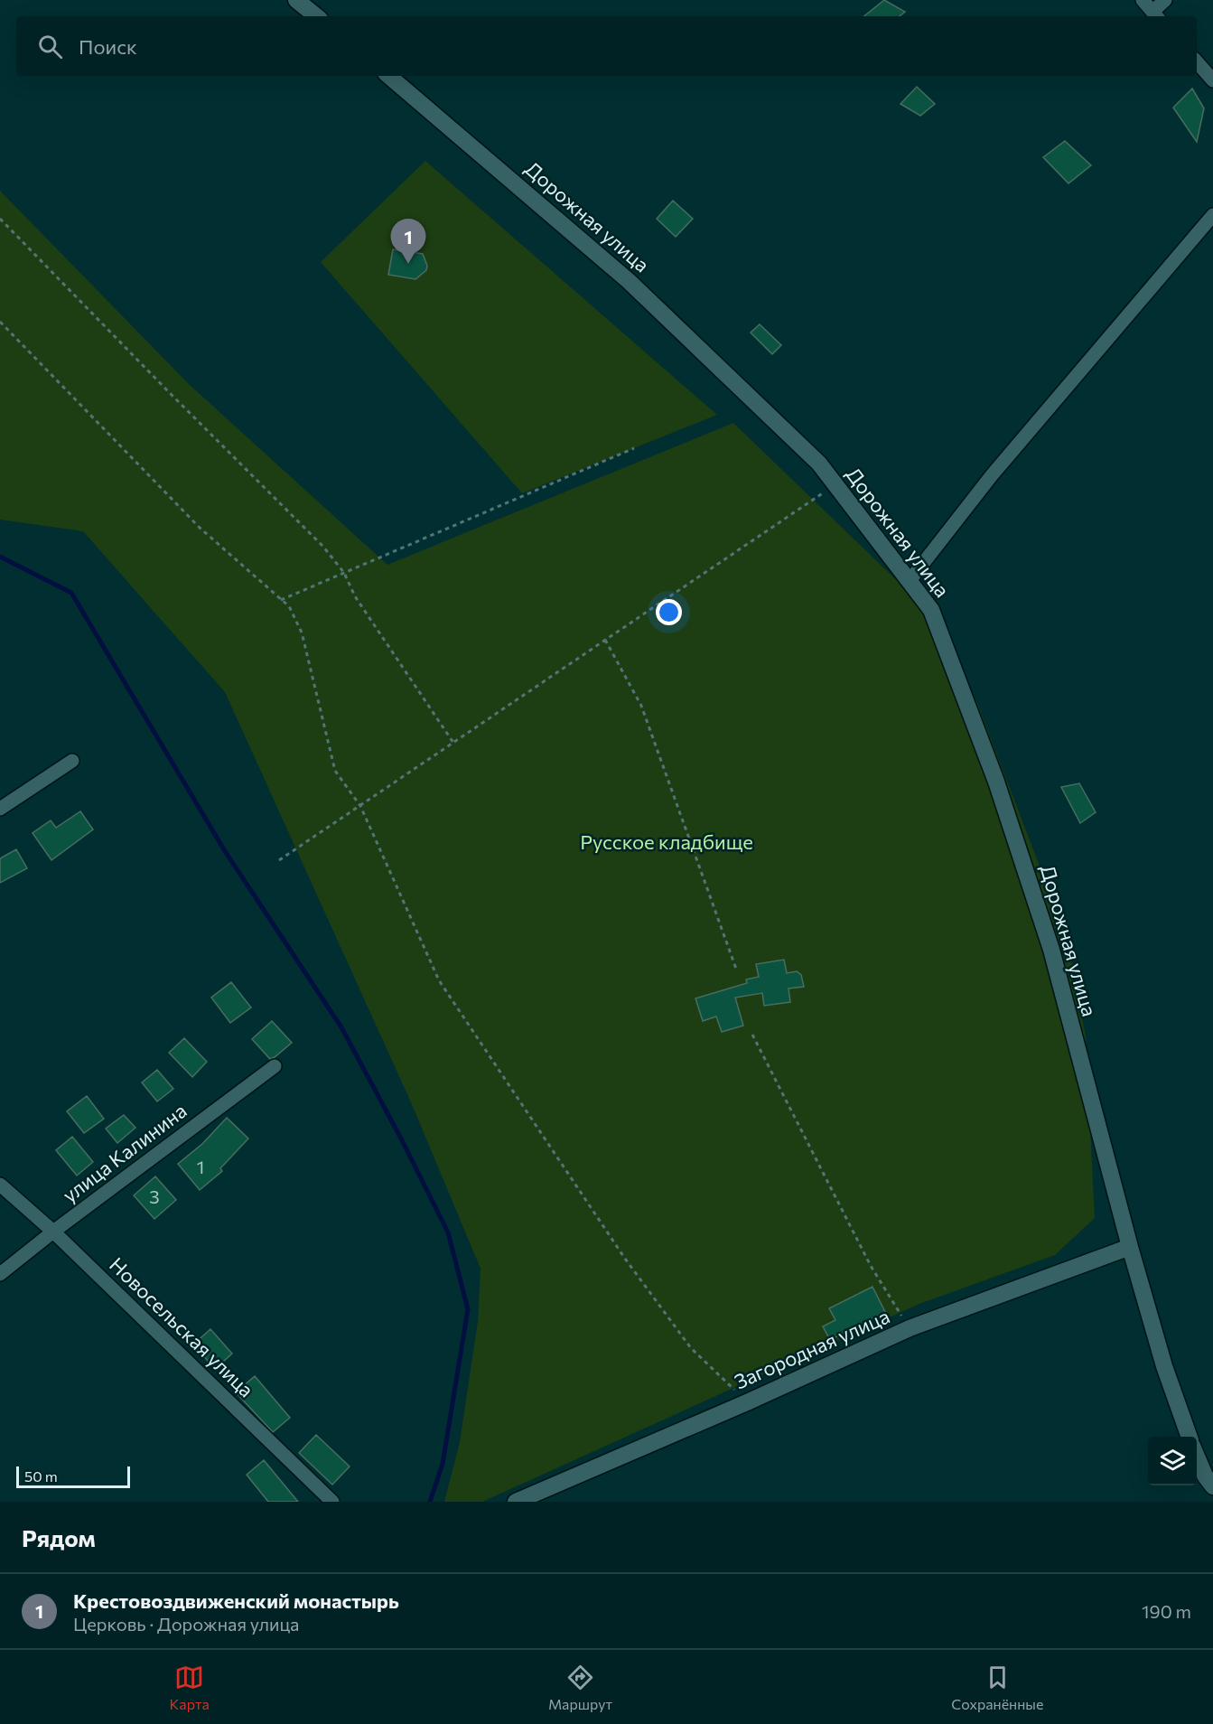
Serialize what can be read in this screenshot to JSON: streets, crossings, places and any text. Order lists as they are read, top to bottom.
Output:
{
  "streets": {
    "street": [
      "Дорожная улица",
      "улица Калинина",
      "Новосельская улица",
      "Загородная улица"
    ]
  },
  "crossings": [
    ["Дорожная улица", "Загородная улица"],
    ["улица Калинина", "Новосельская улица"]
  ],
  "parks": ["Русское кладбище"],
  "house_numbers": ["1", "3"],
  "scale_bar": "50 m",
  "page": {
    "search": "Поиск",
    "pins": "1",
    "scale": "50 m",
    "heading": "Рядом",
    "list": [
      {
        "mark": "1",
        "name": "Крестовоздвиженский монастырь",
        "note": "Церковь · Дорожная улица",
        "value": "190 m"
      }
    ],
    "nav": ["Карта", "Маршрут", "Сохранённые"]
  }
}
